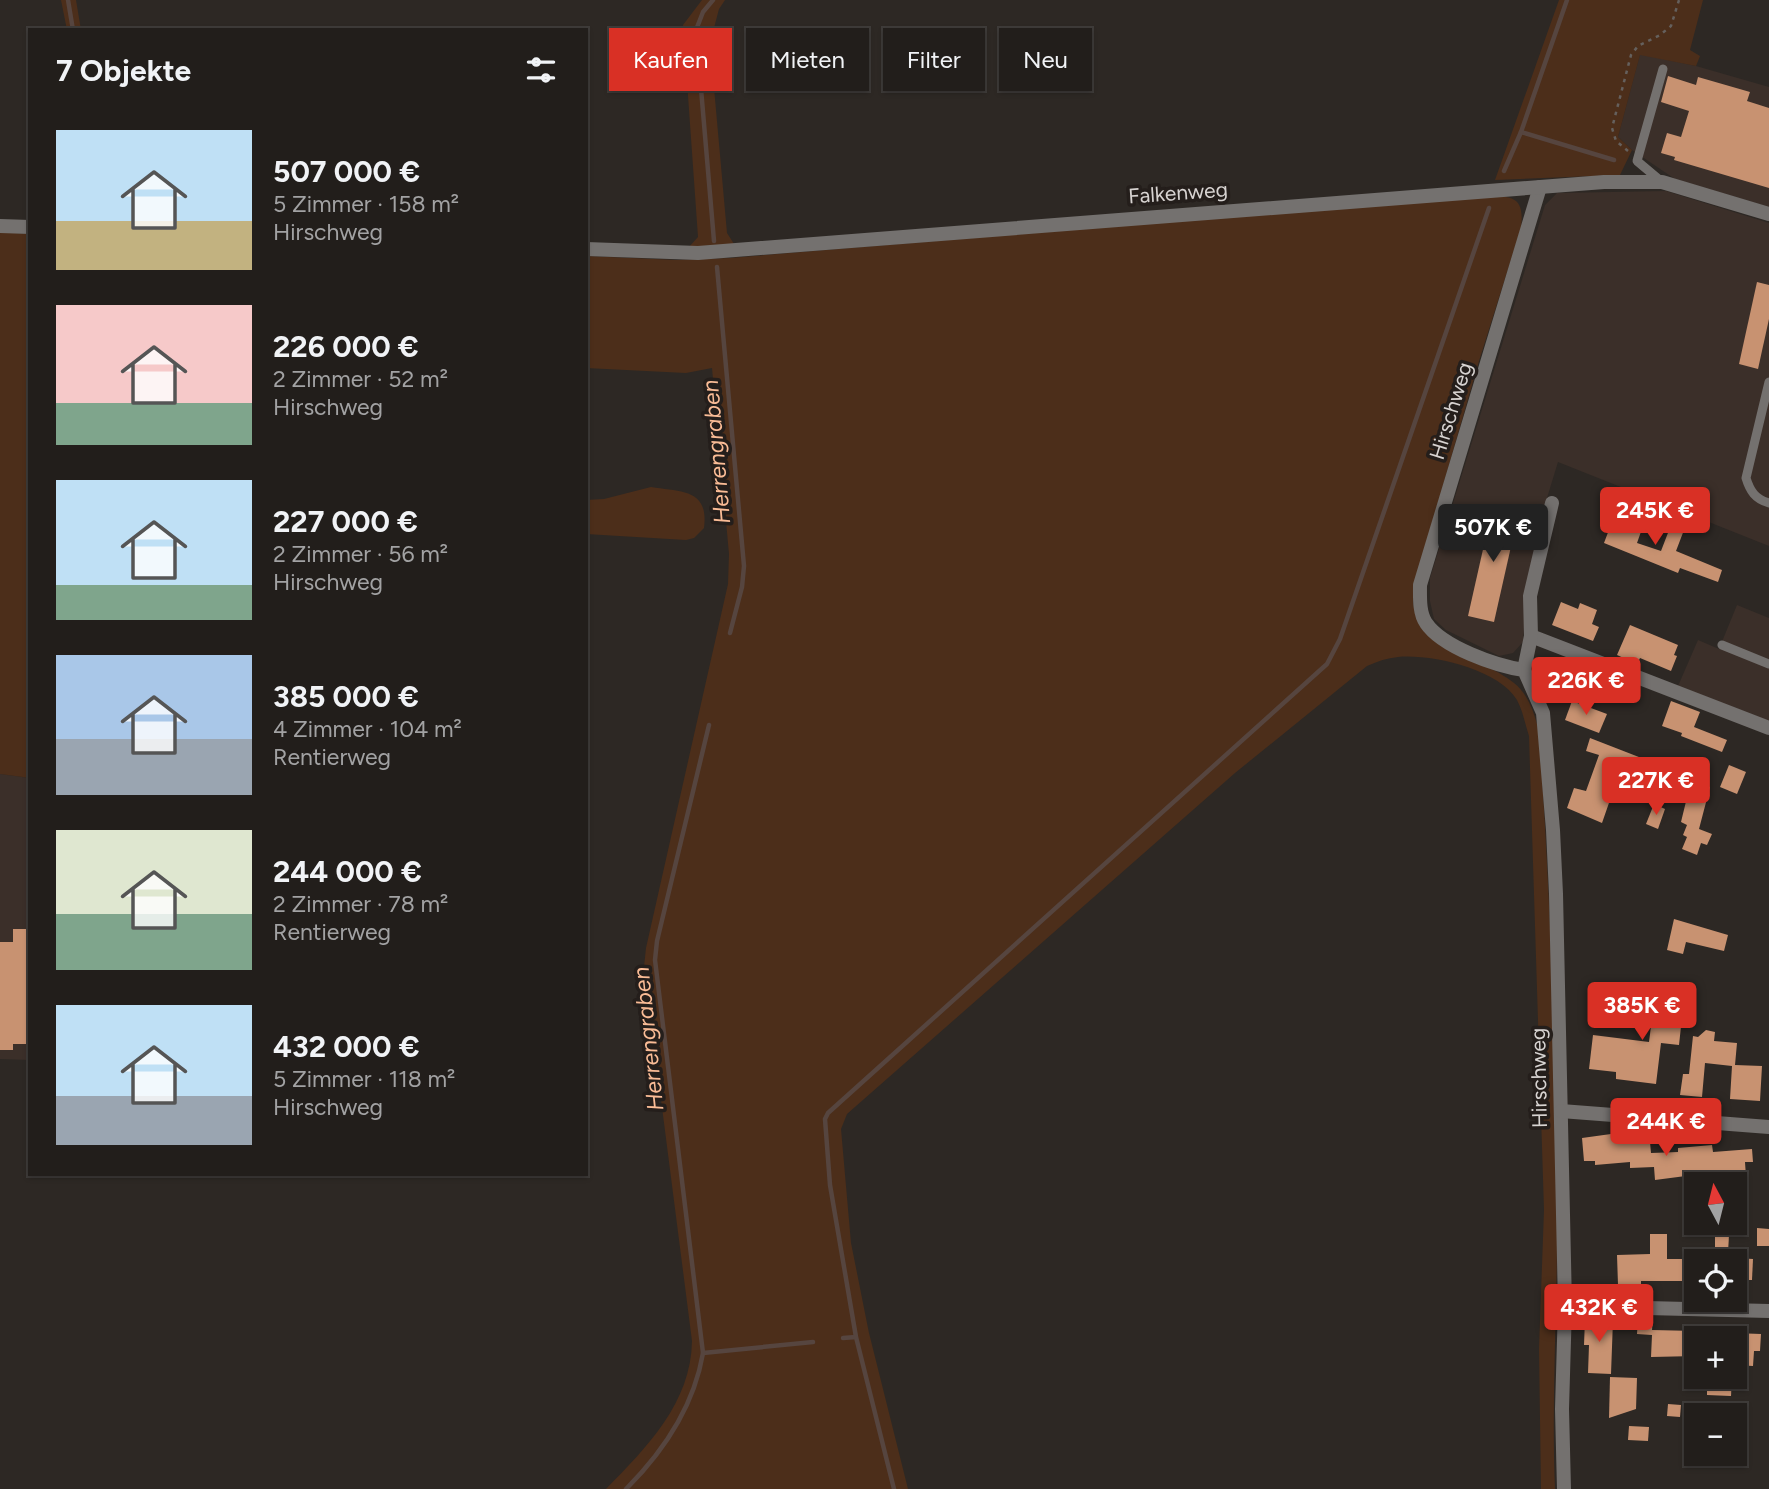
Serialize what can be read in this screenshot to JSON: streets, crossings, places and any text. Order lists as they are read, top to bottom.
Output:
{
  "streets": {
    "street": ["Falkenweg", "Hirschweg"]
  },
  "crossings": [
    ["Falkenweg", "Hirschweg"]
  ],
  "water": ["Herrengraben"],
  "north": "top",
  "page": {
    "chip": [
      "Kaufen",
      "Mieten",
      "Filter",
      "Neu"
    ],
    "heading": "7 Objekte",
    "list": [
      {
        "name": "507 000 €",
        "note": "5 Zimmer · 158 m² · Hirschweg"
      },
      {
        "name": "226 000 €",
        "note": "2 Zimmer · 52 m² · Hirschweg"
      },
      {
        "name": "227 000 €",
        "note": "2 Zimmer · 56 m² · Hirschweg"
      },
      {
        "name": "385 000 €",
        "note": "4 Zimmer · 104 m² · Rentierweg"
      },
      {
        "name": "244 000 €",
        "note": "2 Zimmer · 78 m² · Rentierweg"
      },
      {
        "name": "432 000 €",
        "note": "5 Zimmer · 118 m² · Hirschweg"
      }
    ],
    "price": [
      "245K €",
      "507K €",
      "226K €",
      "227K €",
      "385K €",
      "244K €",
      "432K €"
    ],
    "map_buttons": ["+", "−"]
  }
}
